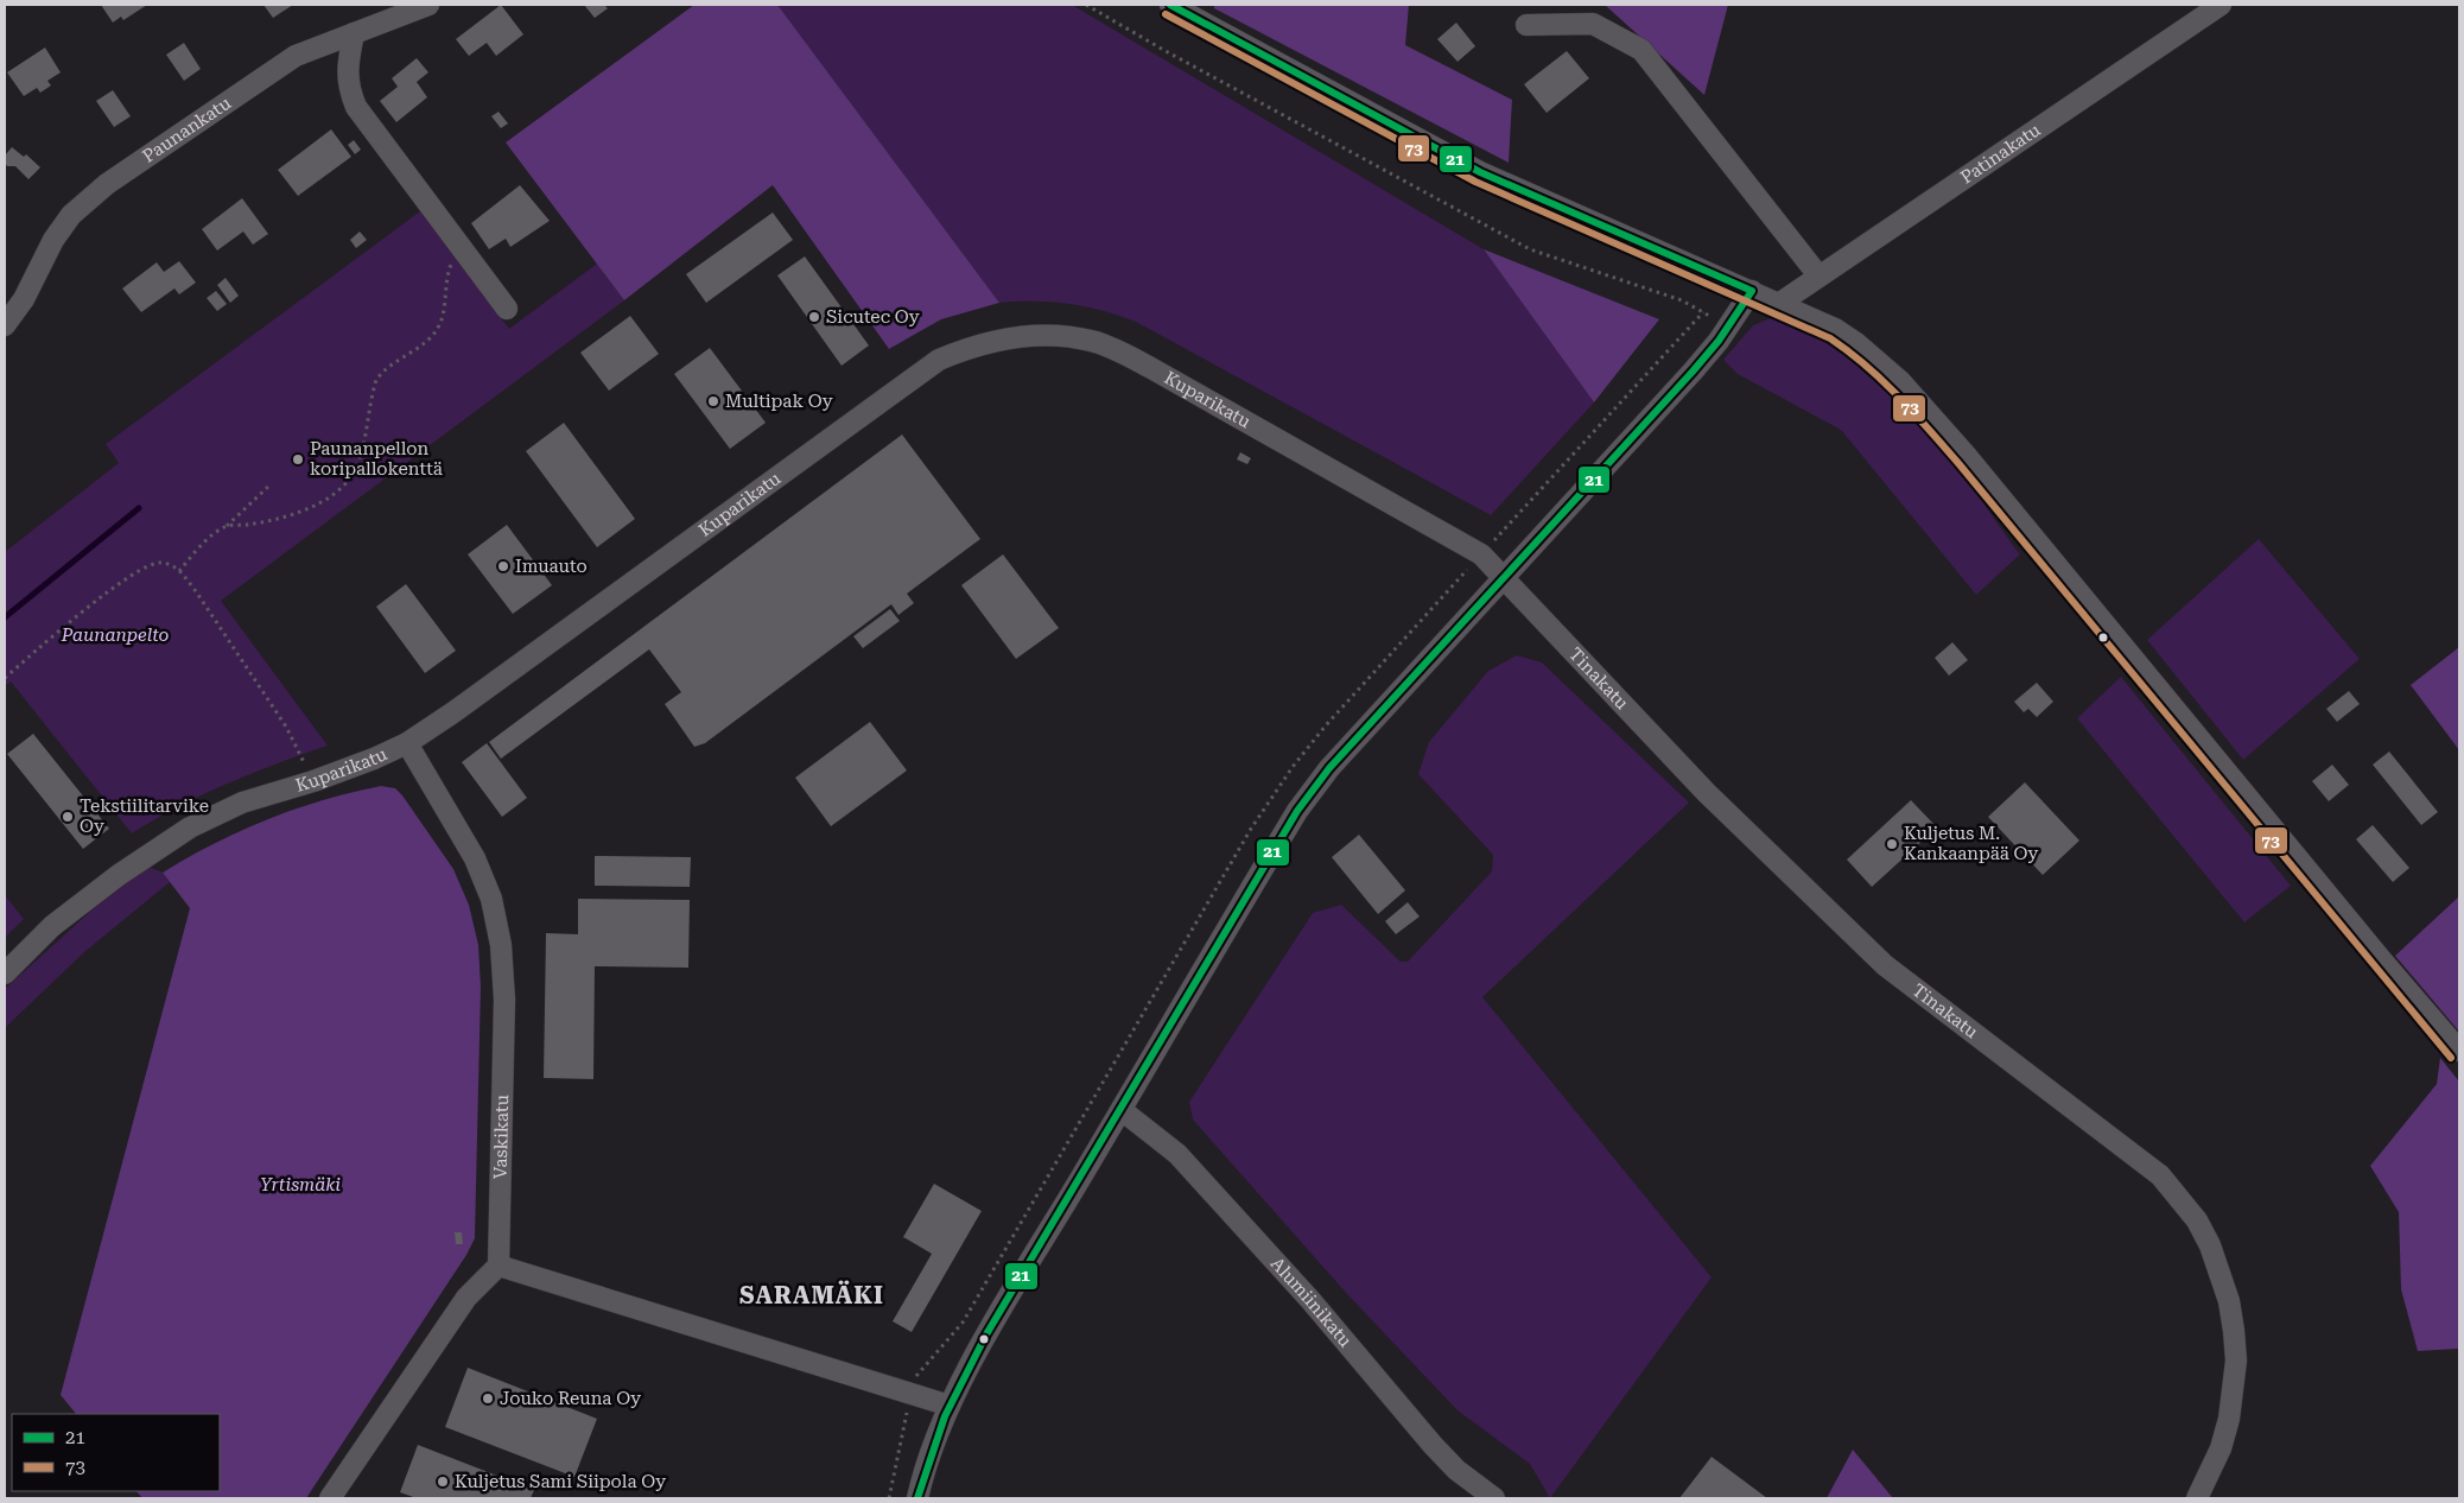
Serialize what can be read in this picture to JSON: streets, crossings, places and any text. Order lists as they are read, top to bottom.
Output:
{
  "streets": {
    "street": [
      "Paunankatu",
      "Patinakatu",
      "Kuparikatu",
      "Tinakatu",
      "Vaskikatu",
      "Alumiinikatu"
    ]
  },
  "crossings": [
    ["Kuparikatu", "Tinakatu"],
    ["Kuparikatu", "Vaskikatu"]
  ],
  "districts": ["SARAMÄKI"],
  "parks": ["Paunanpelto", "Yrtismäki"],
  "places": [
    "Sicutec Oy",
    "Multipak Oy",
    "Paunanpellon koripallokenttä",
    "Imuauto",
    "Tekstiilitarvike Oy",
    "Kuljetus M. Kankaanpää Oy",
    "Jouko Reuna Oy",
    "Kuljetus Sami Siipola Oy"
  ],
  "lines": ["transit line 21", "transit line 73"],
  "legend": ["21", "73"]
}
